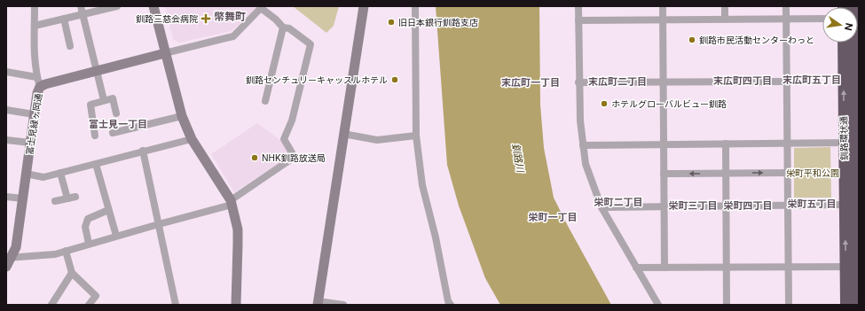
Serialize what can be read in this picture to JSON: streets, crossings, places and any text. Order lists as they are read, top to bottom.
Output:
{
  "streets": {
    "highway": ["釧路環状通"],
    "street": ["富士見緑ヶ岡通"]
  },
  "districts": [
    "幣舞町",
    "末広町五丁目",
    "末広町四丁目",
    "末広町二丁目",
    "末広町一丁目",
    "富士見一丁目",
    "栄町二丁目",
    "栄町五丁目",
    "栄町三丁目",
    "栄町四丁目",
    "栄町一丁目"
  ],
  "water": ["釧路川"],
  "parks": ["栄町平和公園"],
  "places": {
    "health": ["釧路三慈会病院"],
    "other": [
      "旧日本銀行釧路支店",
      "釧路市民活動センターわっと",
      "釧路センチュリーキャッスルホテル",
      "ホテルグローバルビュー釧路",
      "NHK釧路放送局"
    ]
  },
  "north": "right"
}
